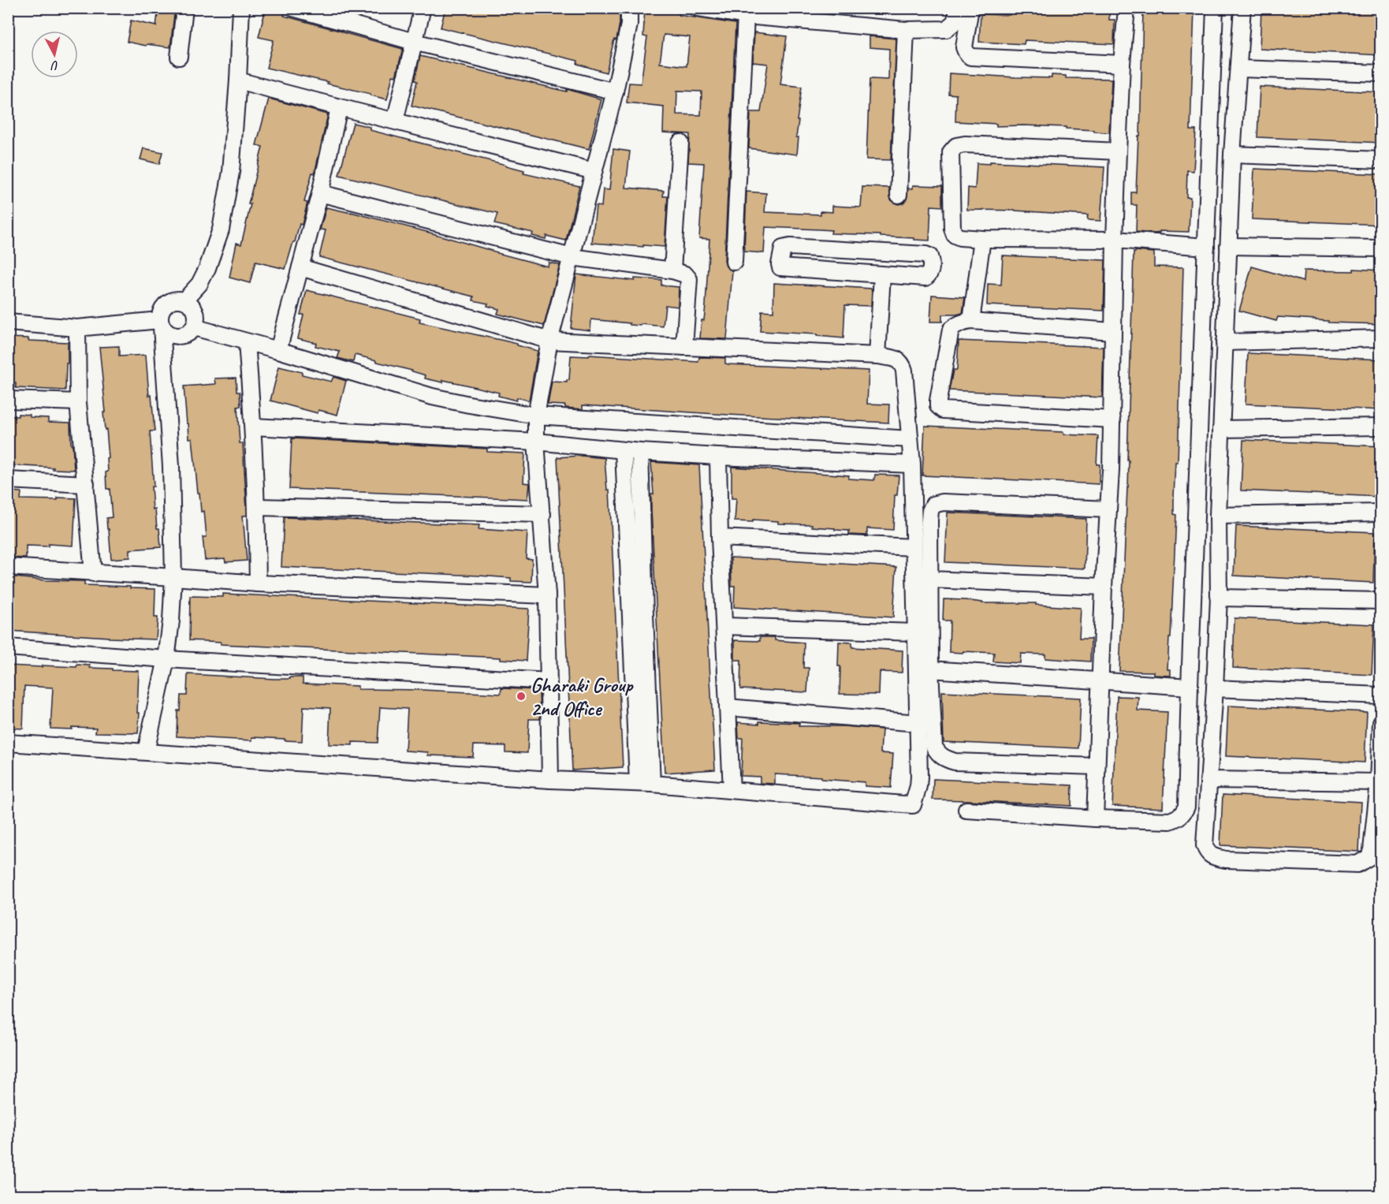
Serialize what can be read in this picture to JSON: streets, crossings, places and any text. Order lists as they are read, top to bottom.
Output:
{
  "places": ["Gharaki Group 2nd Office"],
  "north": "bottom"
}
